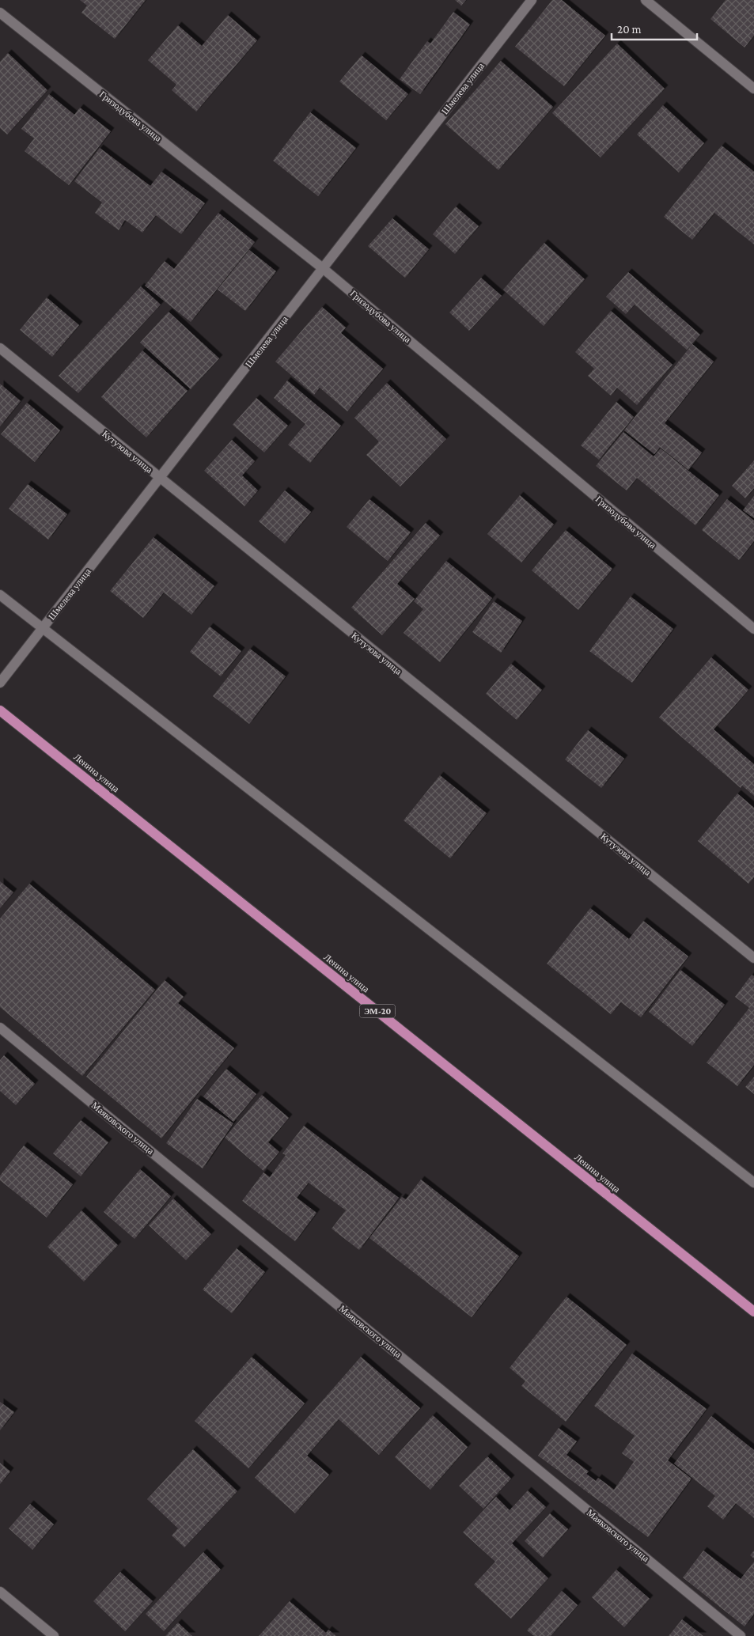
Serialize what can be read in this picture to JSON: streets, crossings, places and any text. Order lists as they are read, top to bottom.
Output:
{
  "streets": {
    "main road": ["Ленина улица", "ЭМ-20"],
    "street": [
      "Шмелева улица",
      "Гризодубова улица",
      "Кутузова улица",
      "Маяковского улица"
    ]
  },
  "crossings": [
    ["Шмелева улица", "Гризодубова улица"],
    ["Шмелева улица", "Кутузова улица"]
  ],
  "scale_bar": "20 m"
}
